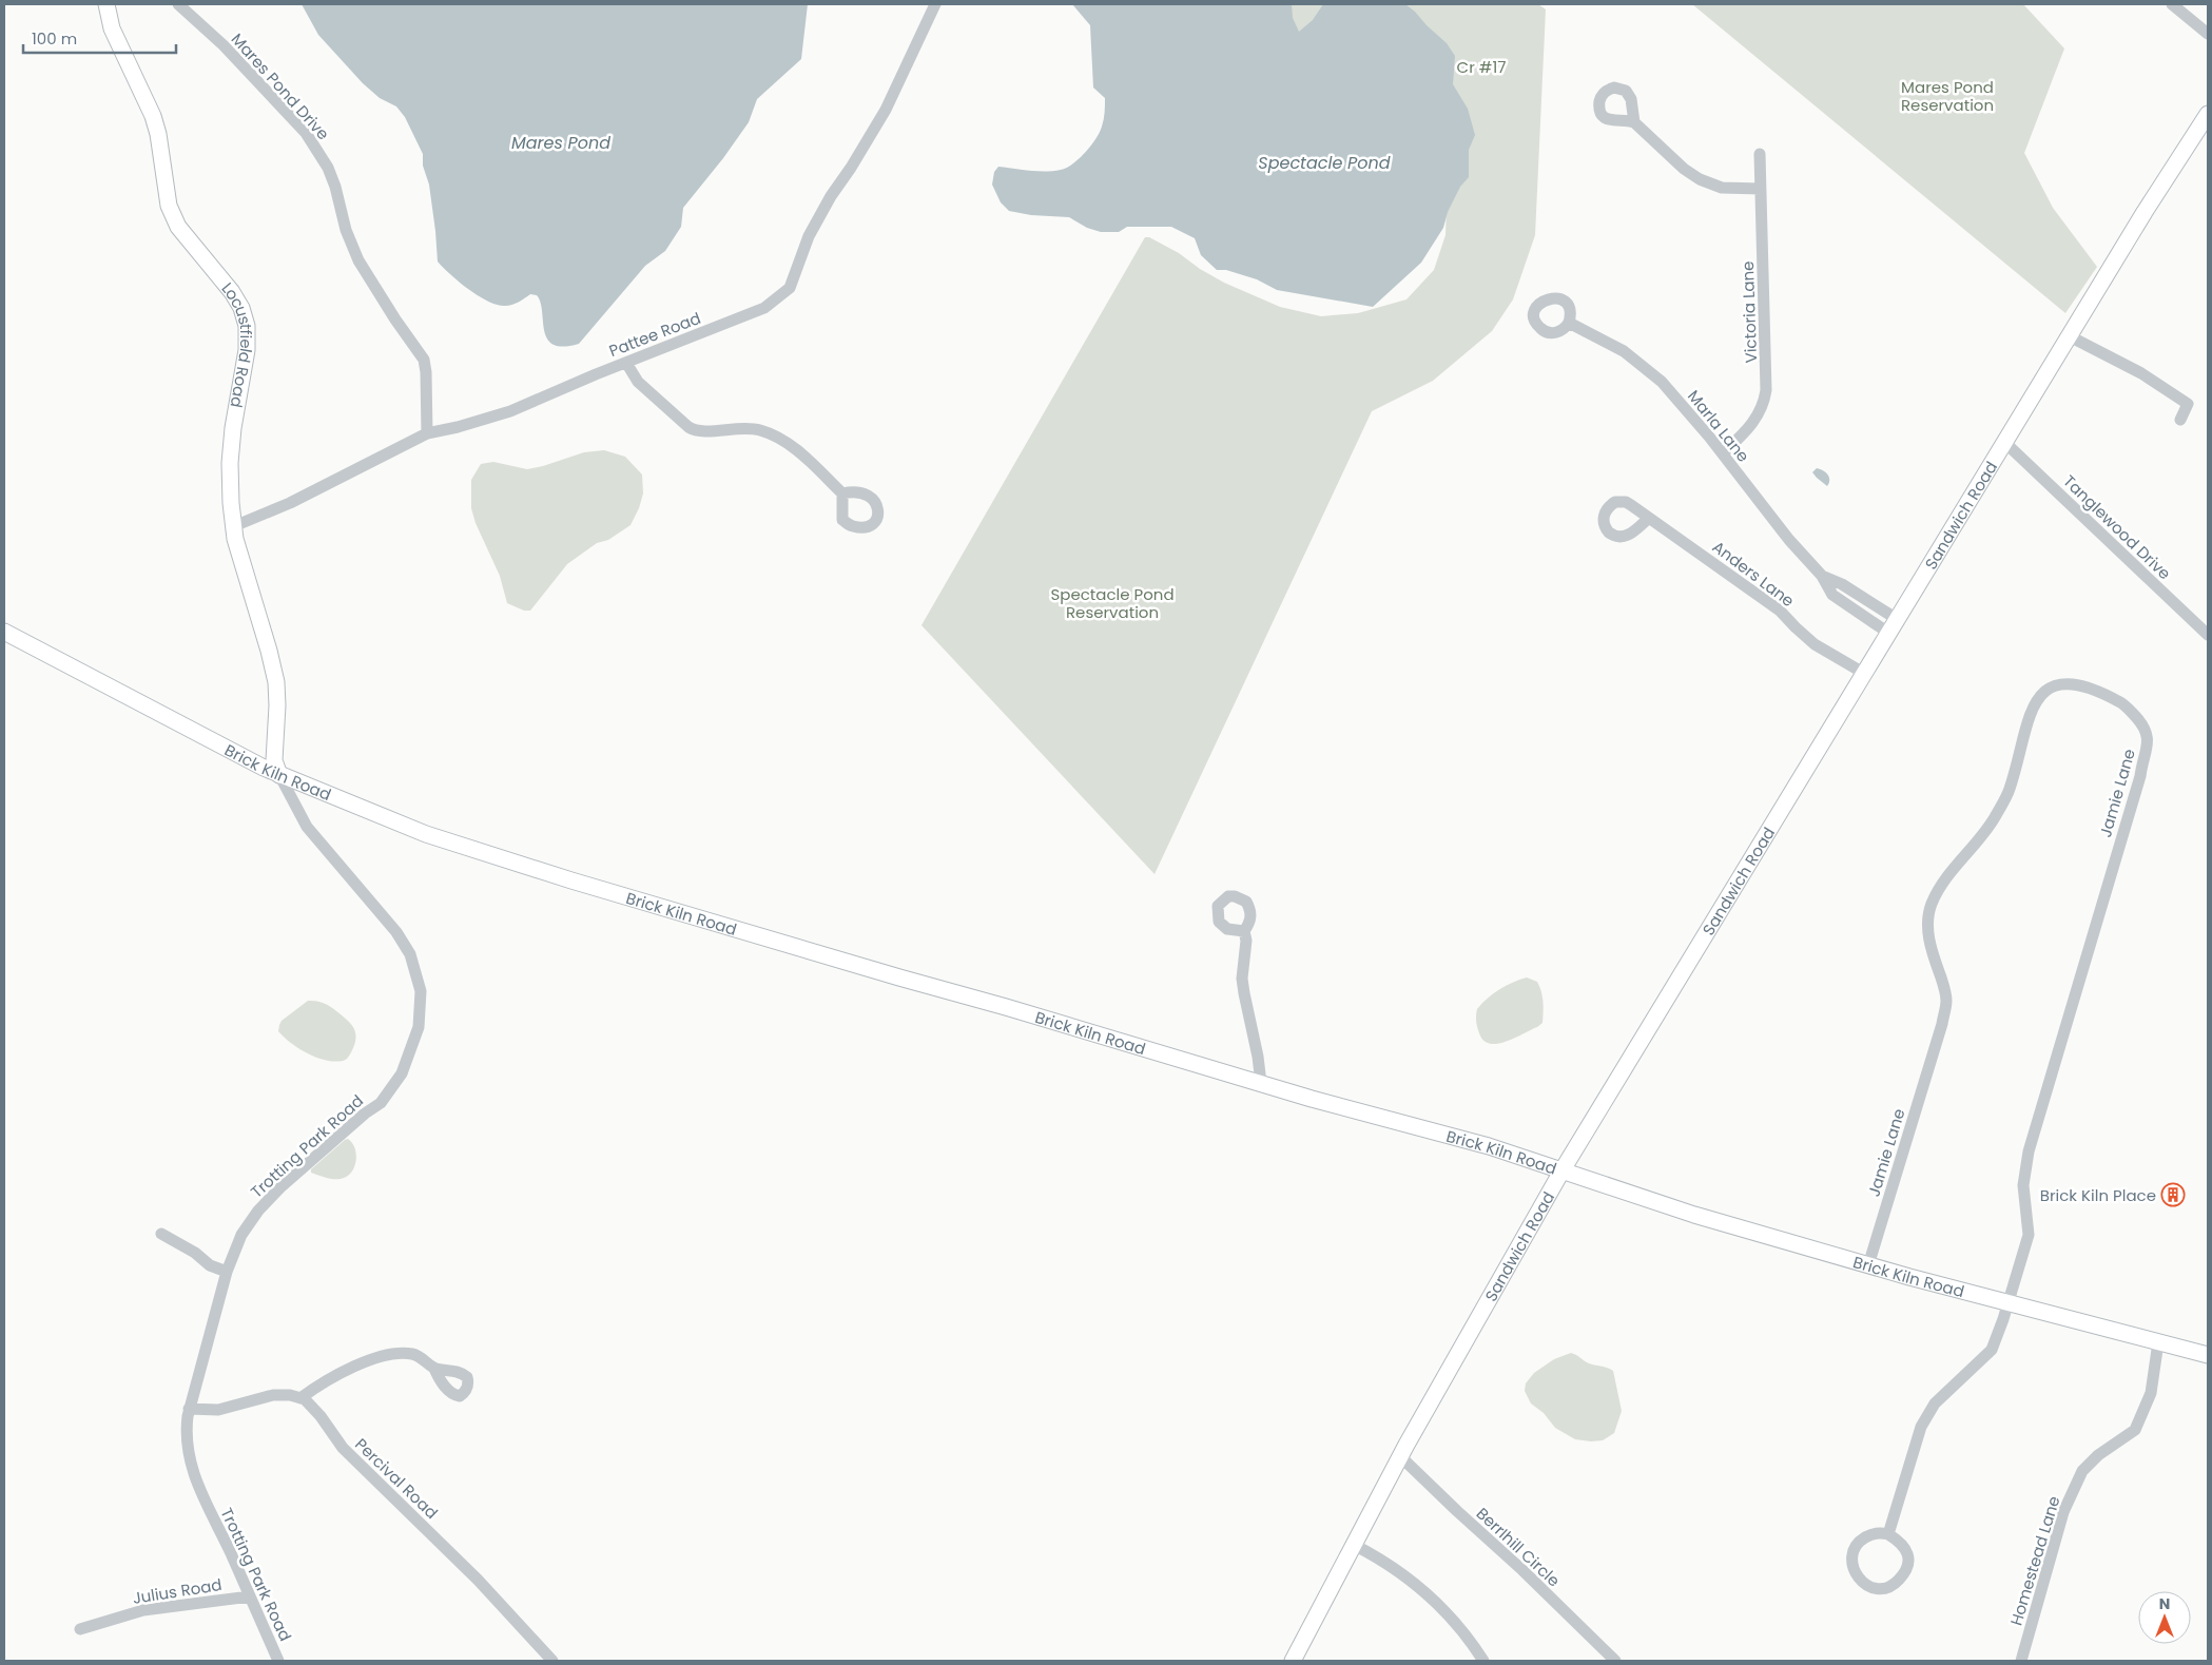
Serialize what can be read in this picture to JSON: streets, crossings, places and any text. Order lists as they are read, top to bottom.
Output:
{
  "streets": {
    "main road": ["Locustfield Road", "Sandwich Road", "Brick Kiln Road"],
    "street": [
      "Mares Pond Drive",
      "Victoria Lane",
      "Pattee Road",
      "Marla Lane",
      "Tanglewood Drive",
      "Anders Lane",
      "Jamie Lane",
      "Trotting Park Road",
      "Percival Road",
      "BerrIhill Circle",
      "Homestead Lane",
      "Julius Road"
    ]
  },
  "crossings": [
    ["Mares Pond Drive", "Pattee Road"],
    ["Victoria Lane", "Marla Lane"],
    ["Pattee Road", "Locustfield Road"],
    ["Locustfield Road", "Brick Kiln Road"],
    ["Locustfield Road", "Trotting Park Road"],
    ["Marla Lane", "Sandwich Road"],
    ["Sandwich Road", "Tanglewood Drive"],
    ["Sandwich Road", "Anders Lane"],
    ["Sandwich Road", "Brick Kiln Road"],
    ["Sandwich Road", "BerrIhill Circle"],
    ["Brick Kiln Road", "Jamie Lane"],
    ["Brick Kiln Road", "Trotting Park Road"],
    ["Brick Kiln Road", "Homestead Lane"],
    ["Trotting Park Road", "Julius Road"]
  ],
  "water": ["Mares Pond", "Spectacle Pond"],
  "parks": ["Cr #17", "Mares Pond Reservation", "Spectacle Pond Reservation"],
  "places": {
    "building": ["Brick Kiln Place"]
  },
  "scale_bar": "100 m",
  "north": "top"
}
